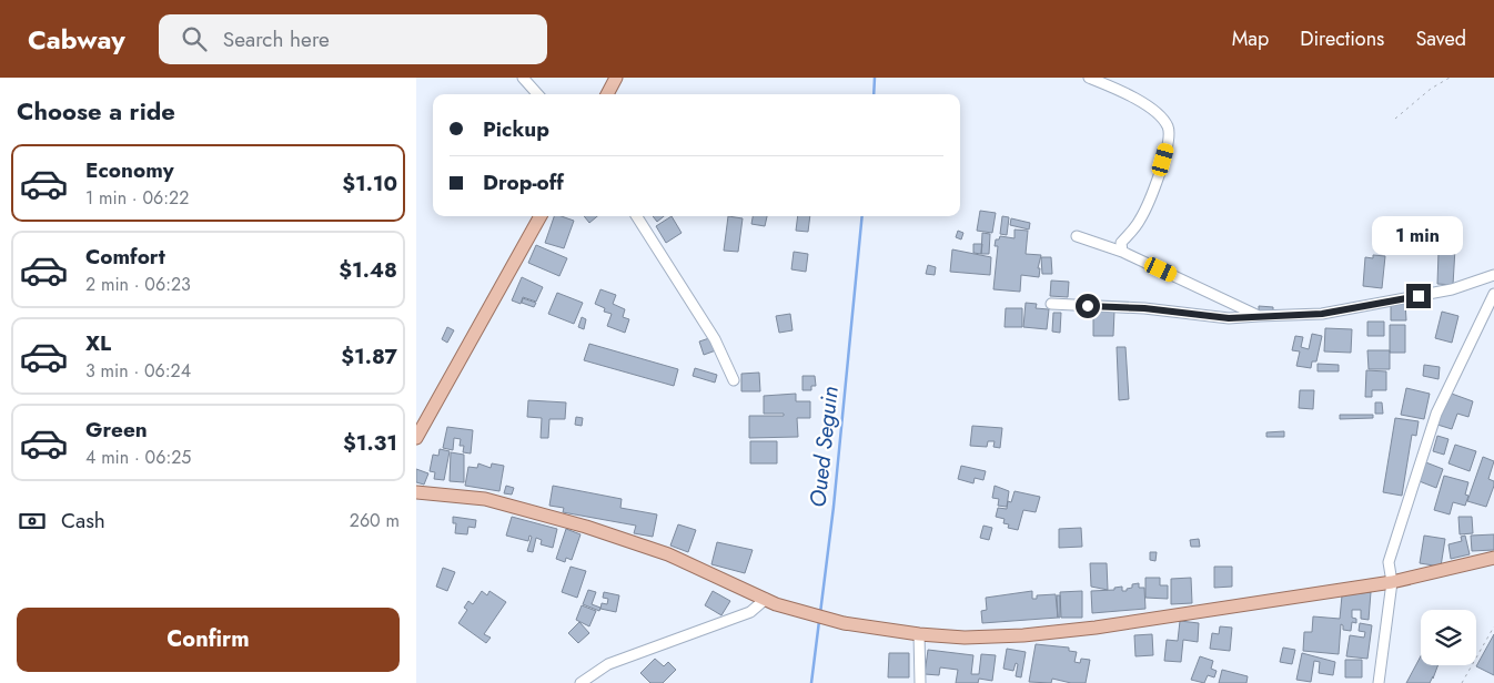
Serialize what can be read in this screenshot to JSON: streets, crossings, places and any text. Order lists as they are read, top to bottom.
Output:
{
  "water": ["Oued Seguin"],
  "page": {
    "header": "Cabway",
    "search": "Search here",
    "nav": ["Map", "Directions", "Saved"],
    "heading": "Choose a ride",
    "banner": ["Pickup", "Drop-off"],
    "list": [
      {
        "name": "Economy",
        "note": "1 min · 06:22",
        "value": "$1.10"
      },
      {
        "name": "Comfort",
        "note": "2 min · 06:23",
        "value": "$1.48"
      },
      {
        "name": "XL",
        "note": "3 min · 06:24",
        "value": "$1.87"
      },
      {
        "name": "Green",
        "note": "4 min · 06:25",
        "value": "$1.31"
      }
    ],
    "bubble": "1 min",
    "pay": ["Cash", "260 m"],
    "buttons": "Confirm"
  }
}
